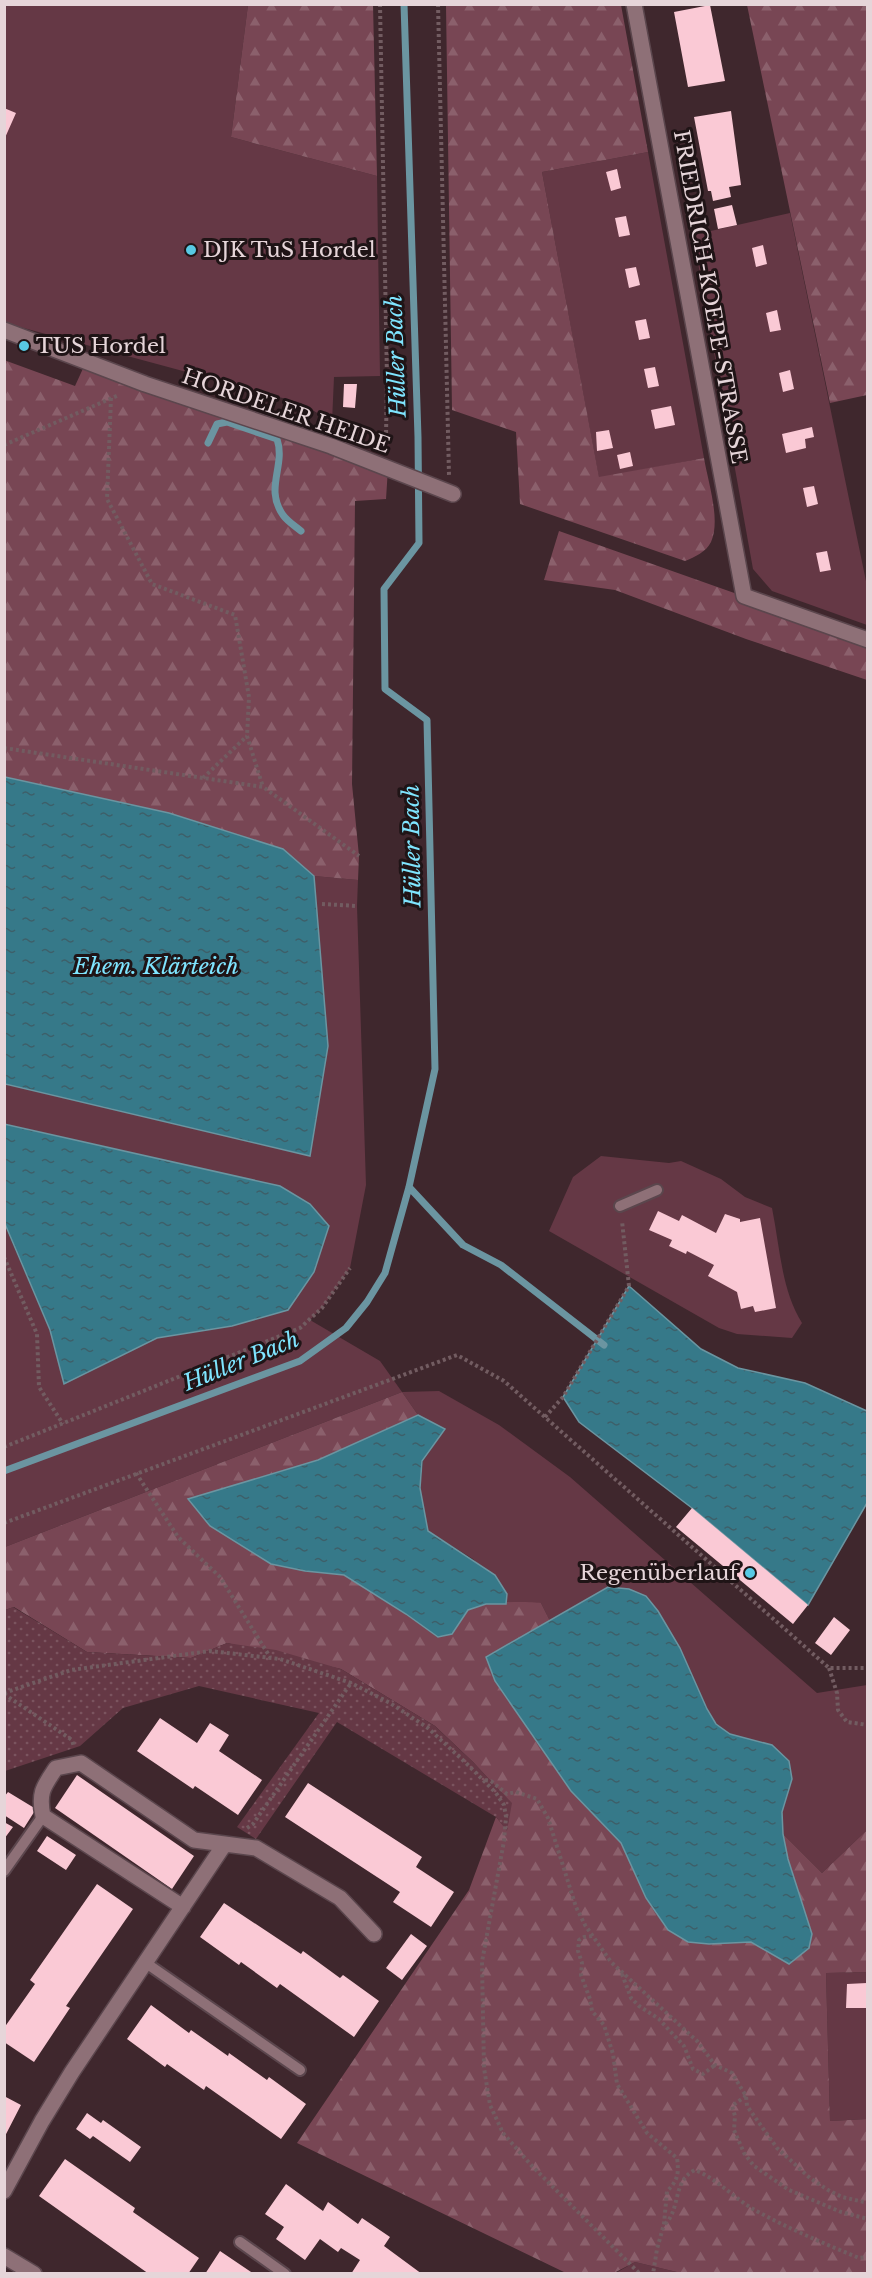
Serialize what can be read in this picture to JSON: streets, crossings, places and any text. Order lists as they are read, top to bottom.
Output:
{
  "streets": {
    "street": ["FRIEDRICH-KOEPE-STRASSE", "HORDELER HEIDE"]
  },
  "water": ["Hüller Bach", "Ehem. Klärteich"],
  "places": ["DJK TuS Hordel", "TUS Hordel", "Regenüberlauf"]
}
